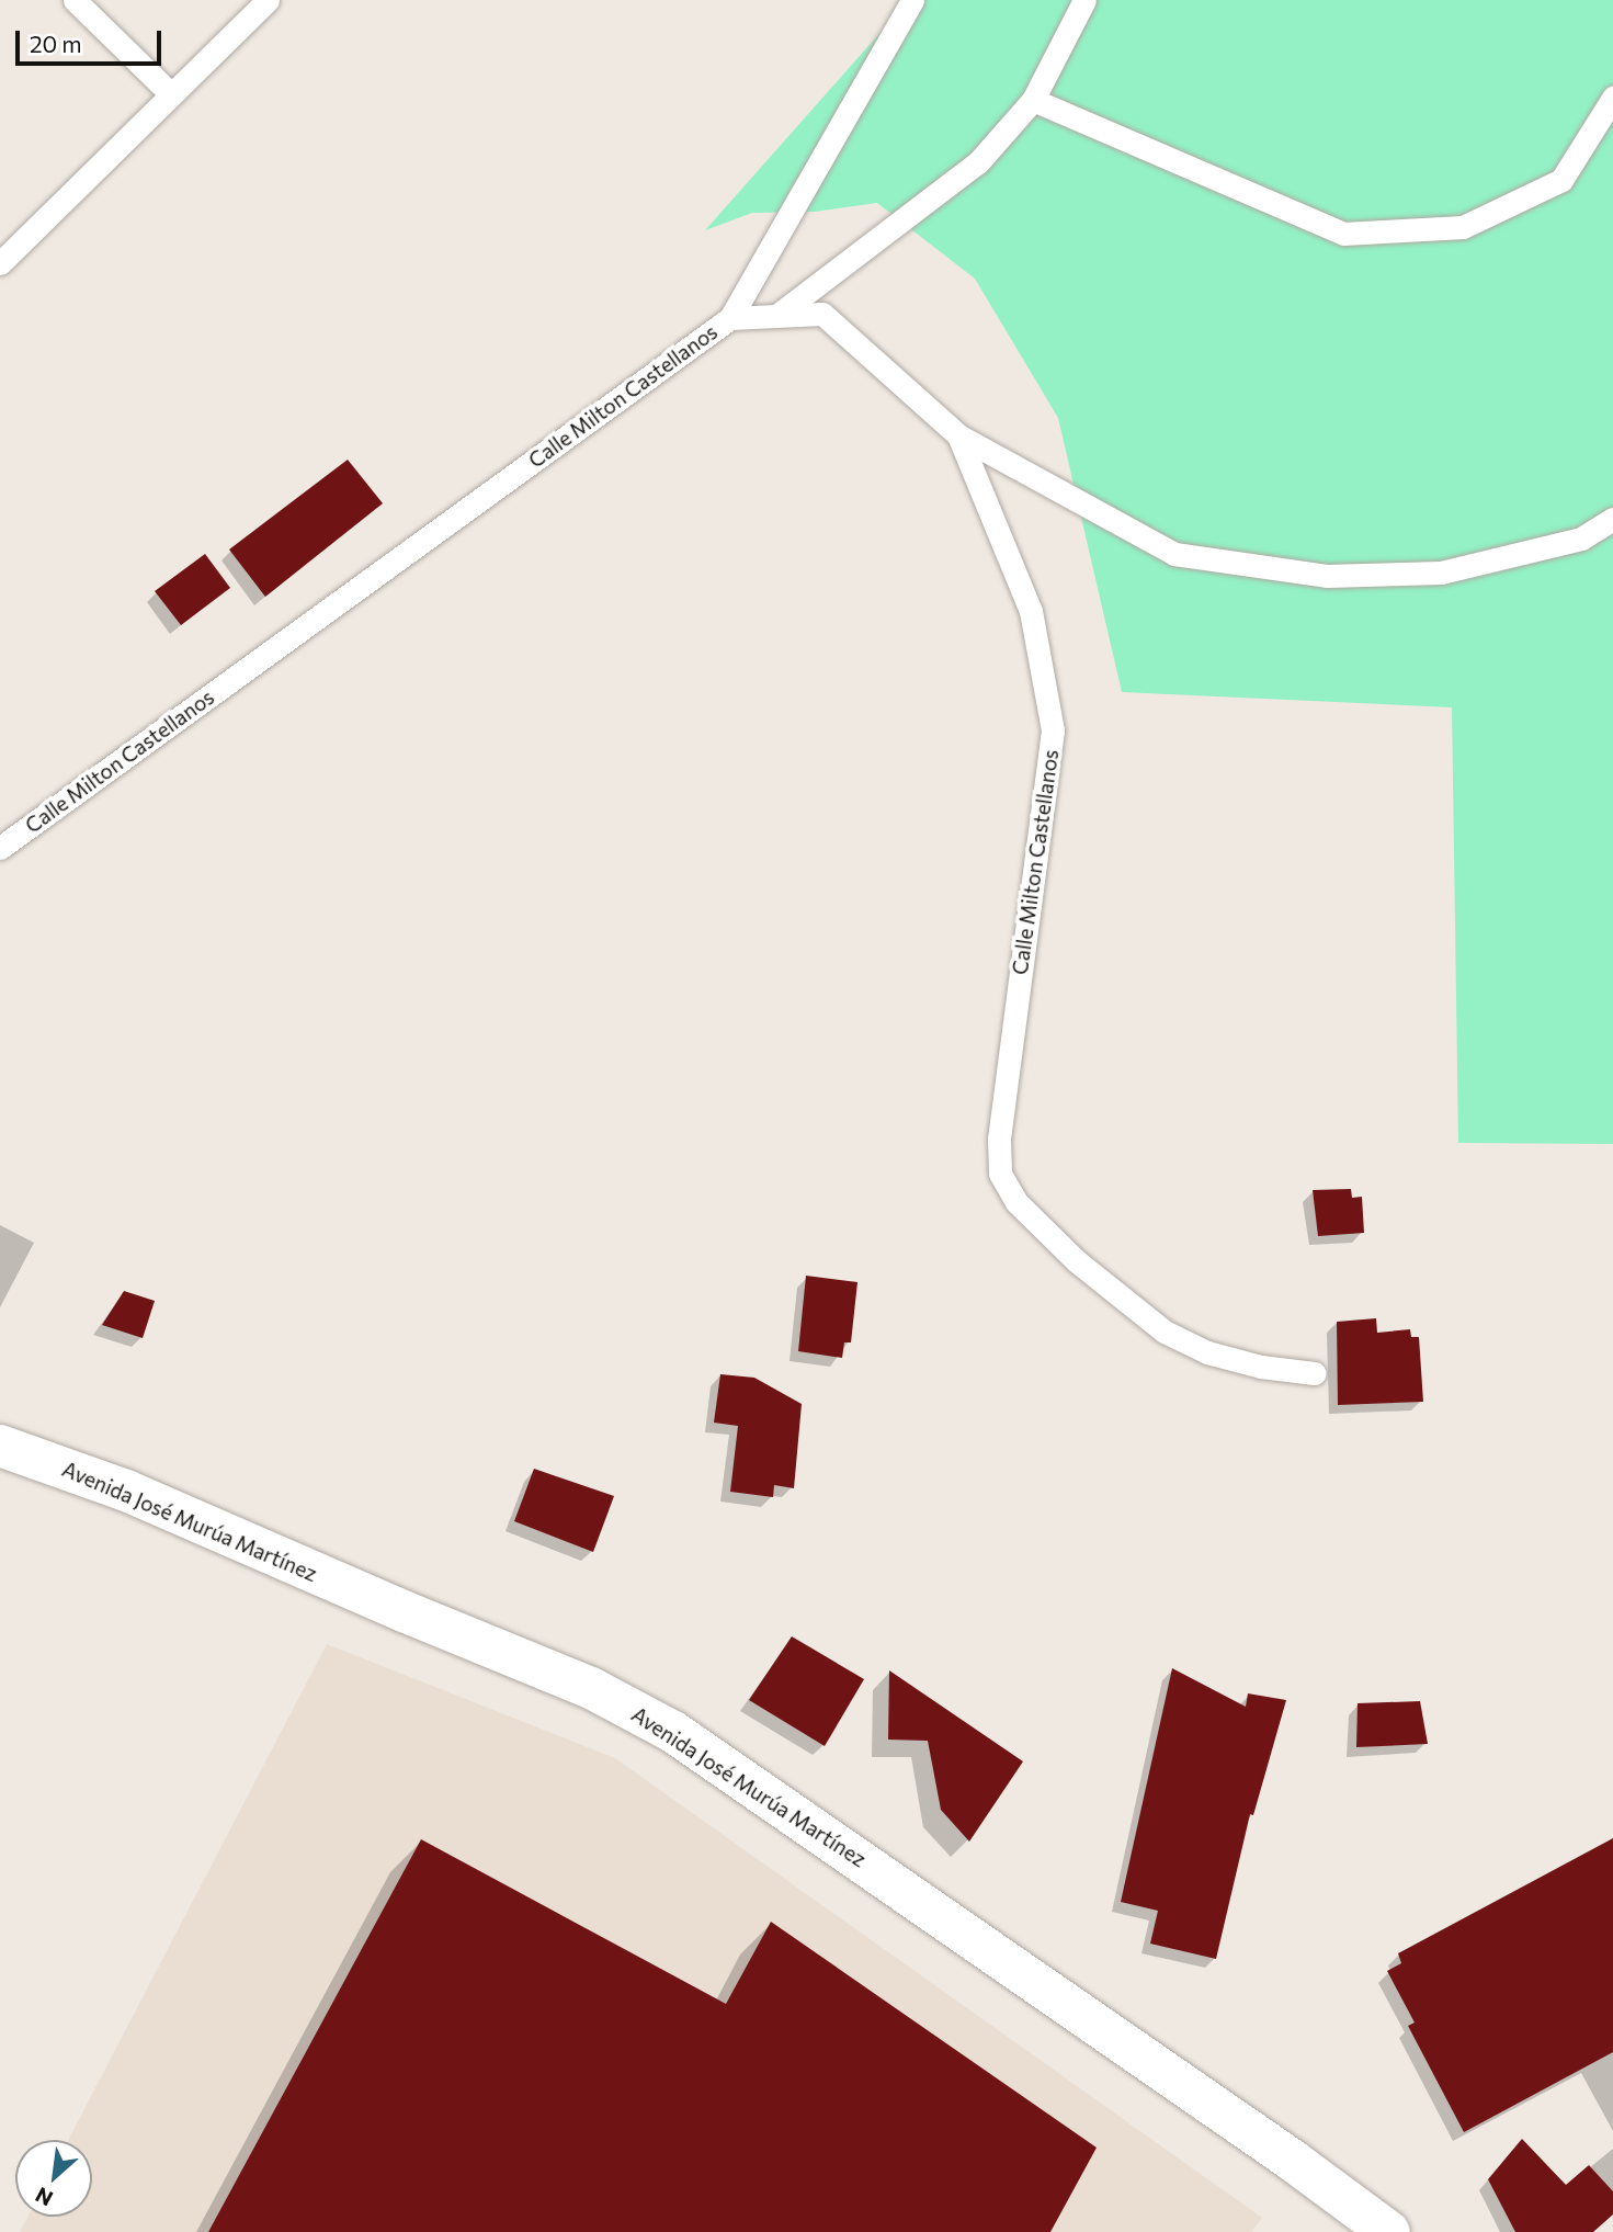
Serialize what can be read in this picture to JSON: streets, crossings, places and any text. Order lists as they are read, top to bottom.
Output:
{
  "streets": {
    "main road": ["Avenida José Murúa Martínez"],
    "lane": ["Calle Milton Castellanos"]
  },
  "scale_bar": "20 m",
  "north": "bottom left"
}
